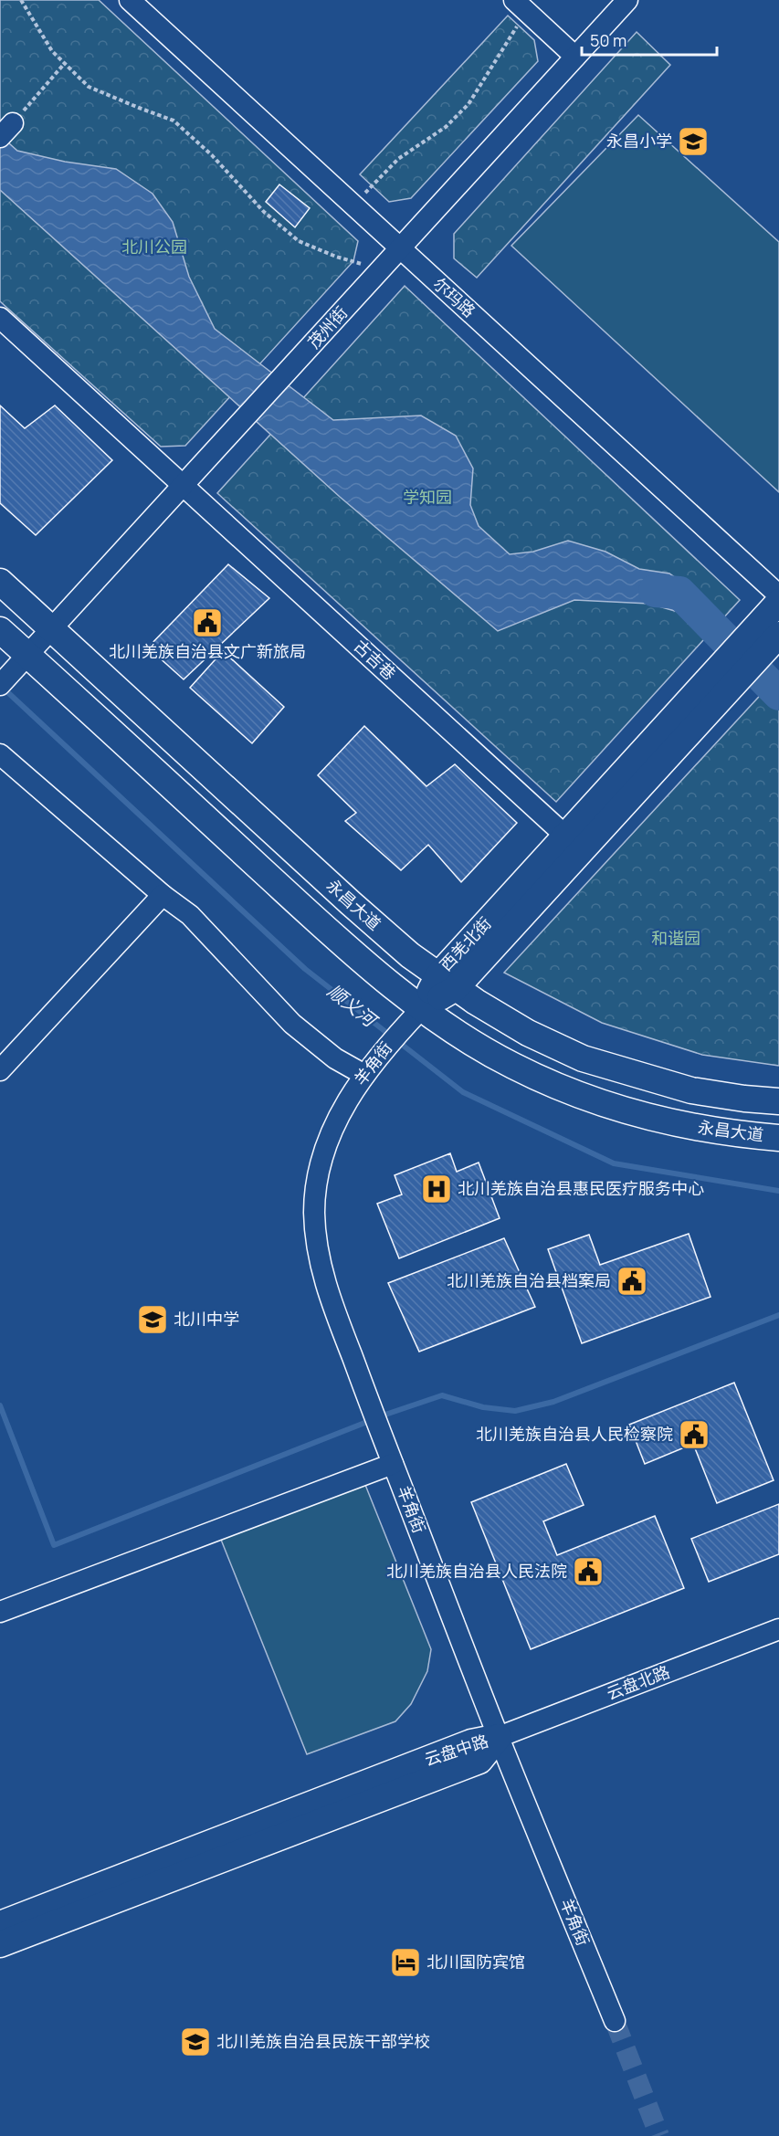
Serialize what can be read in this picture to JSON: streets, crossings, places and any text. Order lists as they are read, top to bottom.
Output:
{
  "streets": {
    "main road": ["永昌大道", "西羌北街", "云盘中路"],
    "street": [
      "尔玛路",
      "茂州街",
      "古吉巷",
      "羊角街",
      "云盘北路"
    ]
  },
  "crossings": [
    ["尔玛路", "茂州街"],
    ["茂州街", "古吉巷"],
    ["茂州街", "永昌大道"],
    ["古吉巷", "西羌北街"],
    ["永昌大道", "西羌北街"],
    ["永昌大道", "羊角街"],
    ["西羌北街", "羊角街"],
    ["羊角街", "云盘北路"],
    ["羊角街", "云盘中路"],
    ["云盘北路", "云盘中路"]
  ],
  "water": ["顺义河"],
  "parks": ["北川公园", "学知园", "和谐园"],
  "places": {
    "school or university": ["永昌小学", "北川中学", "北川羌族自治县民族干部学校"],
    "public building": [
      "北川羌族自治县文广新旅局",
      "北川羌族自治县档案局",
      "北川羌族自治县人民检察院",
      "北川羌族自治县人民法院"
    ],
    "hospital": ["北川羌族自治县惠民医疗服务中心"],
    "hotel": ["北川国防宾馆"]
  },
  "scale_bar": "50 m"
}
